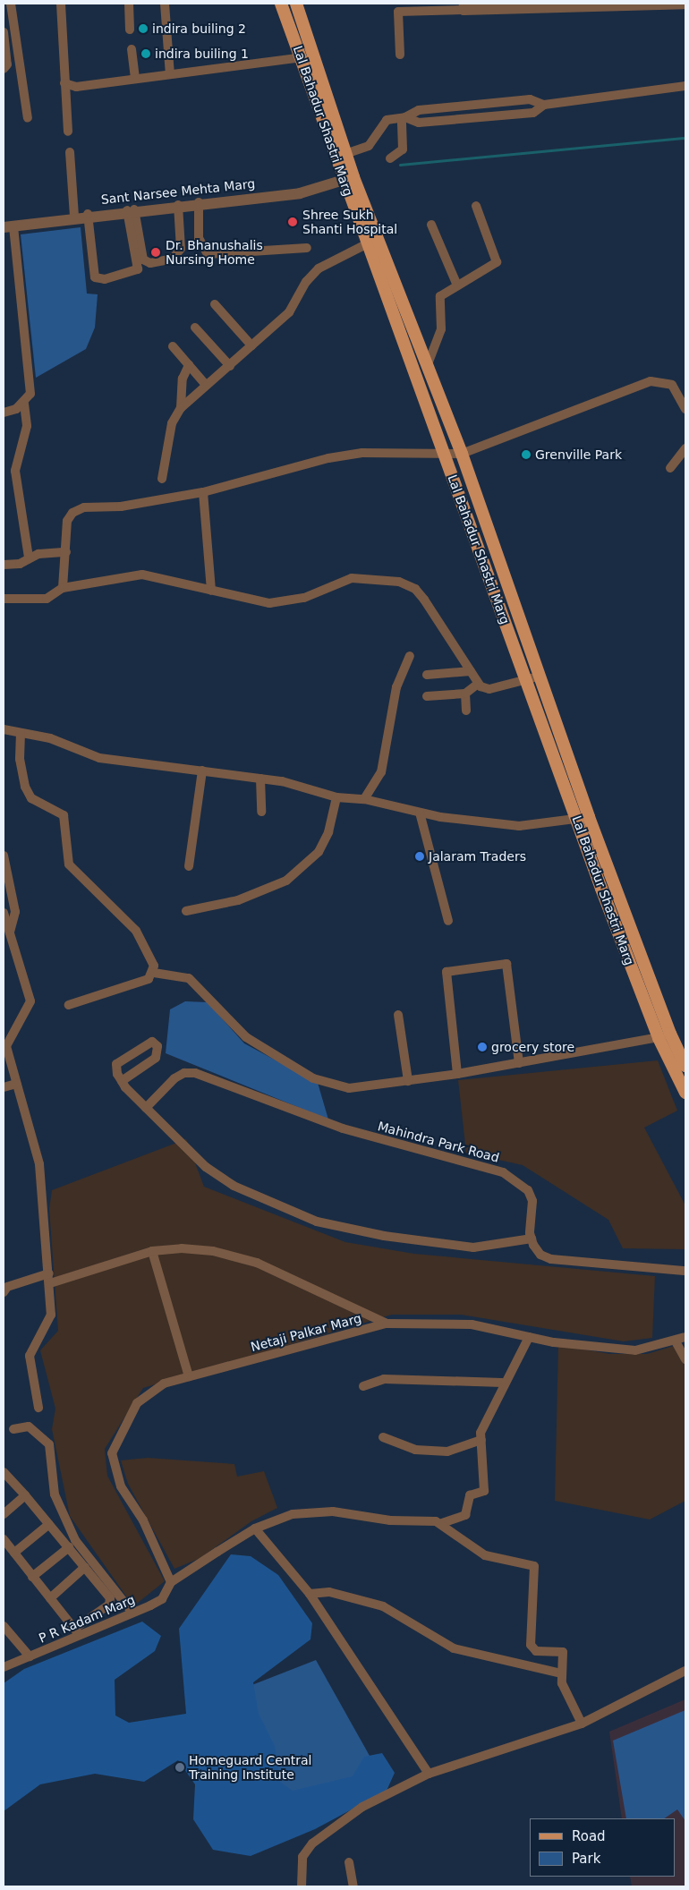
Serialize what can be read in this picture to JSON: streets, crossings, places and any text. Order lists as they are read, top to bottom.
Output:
{
  "streets": {
    "main road": ["Lal Bahadur Shastri Marg"],
    "street": [
      "Sant Narsee Mehta Marg",
      "Mahindra Park Road",
      "Netaji Palkar Marg",
      "P R Kadam Marg"
    ]
  },
  "crossings": [
    ["Lal Bahadur Shastri Marg", "Sant Narsee Mehta Marg"],
    ["Netaji Palkar Marg", "P R Kadam Marg"]
  ],
  "places": [
    "indira builing 2",
    "indira builing 1",
    "Shree Sukh Shanti Hospital",
    "Dr. Bhanushalis Nursing Home",
    "Grenville Park",
    "Jalaram Traders",
    "grocery store",
    "Homeguard Central Training Institute"
  ],
  "legend": ["Road", "Park"]
}
